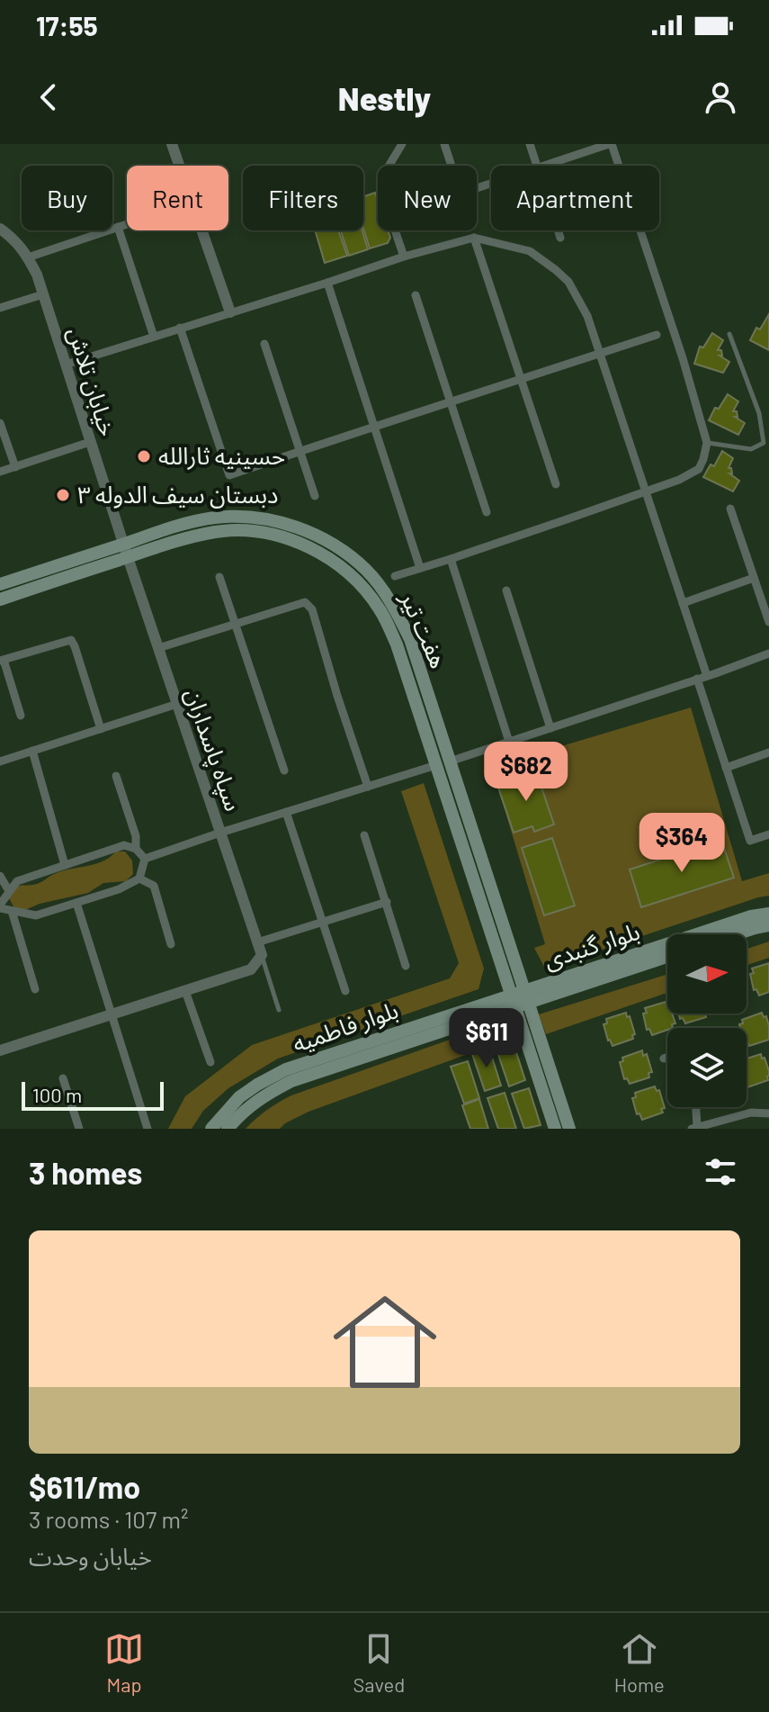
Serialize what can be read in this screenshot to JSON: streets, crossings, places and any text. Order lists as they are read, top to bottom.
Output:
{
  "streets": {
    "main road": ["هفت تیر", "بلوار گنبدی", "بلوار فاطمیه"],
    "street": ["خیابان تلاش", "سپاه پاسداران"]
  },
  "crossings": [
    ["خیابان تلاش", "هفت تیر"],
    ["خیابان تلاش", "سپاه پاسداران"],
    ["هفت تیر", "سپاه پاسداران"],
    ["هفت تیر", "بلوار گنبدی"],
    ["هفت تیر", "بلوار فاطمیه"],
    ["بلوار گنبدی", "بلوار فاطمیه"]
  ],
  "places": ["حسینیه ثارالله", "دبستان سیف الدوله ۳"],
  "scale_bar": "100 m",
  "north": "right",
  "page": {
    "status": "17:55",
    "header": "Nestly",
    "chip": [
      "Buy",
      "Rent",
      "Filters",
      "New",
      "Apartment"
    ],
    "price": ["$682", "$364", "$611"],
    "scale": "100 m",
    "heading": "3 homes",
    "list": [
      {
        "name": "$611/mo",
        "note": "3 rooms · 107 m² · خیابان وحدت"
      }
    ],
    "tabs": ["Map", "Saved", "Home"]
  }
}
